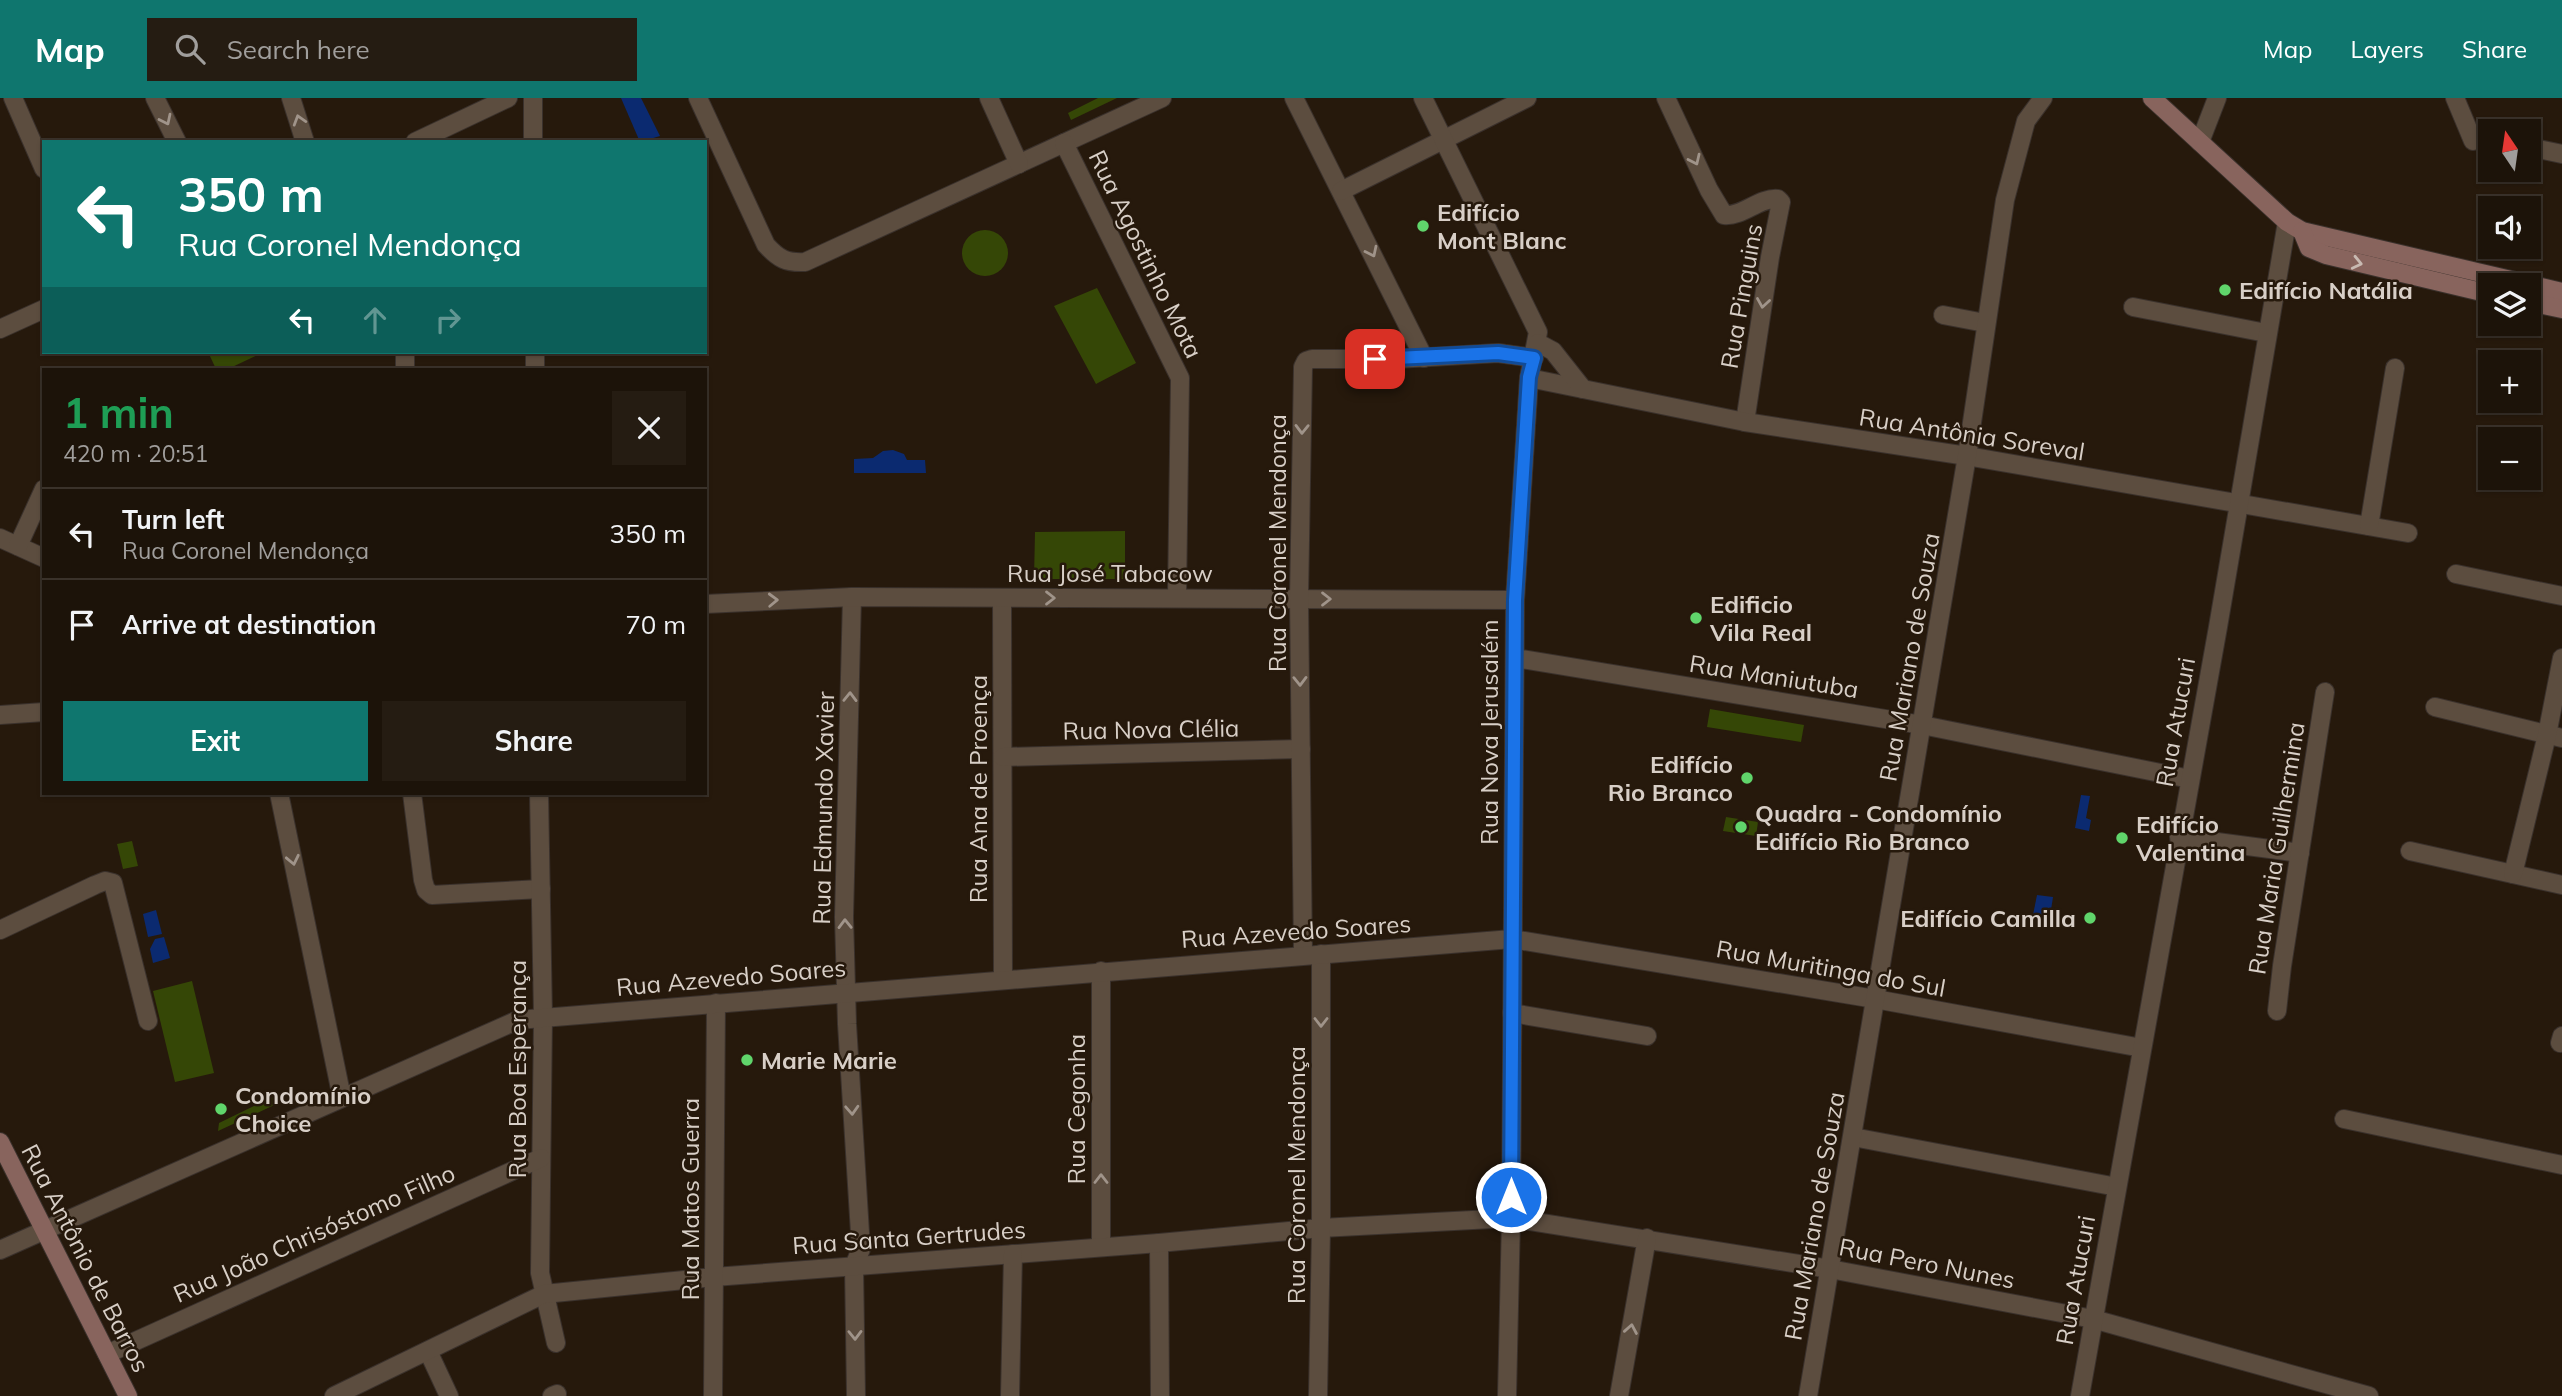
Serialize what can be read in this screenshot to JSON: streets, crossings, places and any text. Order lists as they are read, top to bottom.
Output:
{
  "streets": {
    "main road": ["Rua Antônio de Barros"],
    "street": [
      "Rua Agostinho Mota",
      "Rua Pinguins",
      "Rua Antônia Soreval",
      "Rua Coronel Mendonça",
      "Rua José Tabacow",
      "Rua Mariano de Souza",
      "Rua Maniutuba",
      "Rua Atucuri",
      "Rua Nova Clélia",
      "Rua Nova Jerusalém",
      "Rua Ana de Proença",
      "Rua Edmundo Xavier",
      "Rua Maria Guilhermina",
      "Rua Azevedo Soares",
      "Rua Muritinga do Sul",
      "Rua Boa Esperança",
      "Rua Cegonha",
      "Rua Matos Guerra",
      "Rua João Chrisóstomo Filho",
      "Rua Santa Gertrudes",
      "Rua Pero Nunes"
    ]
  },
  "crossings": [
    ["Rua Agostinho Mota", "Rua José Tabacow"],
    ["Rua Pinguins", "Rua Antônia Soreval"],
    ["Rua Antônia Soreval", "Rua Mariano de Souza"],
    ["Rua Antônia Soreval", "Rua Atucuri"],
    ["Rua Antônia Soreval", "Rua Nova Jerusalém"],
    ["Rua Coronel Mendonça", "Rua José Tabacow"],
    ["Rua Coronel Mendonça", "Rua Nova Clélia"],
    ["Rua Coronel Mendonça", "Rua Nova Jerusalém"],
    ["Rua Coronel Mendonça", "Rua Azevedo Soares"],
    ["Rua Coronel Mendonça", "Rua Santa Gertrudes"],
    ["Rua José Tabacow", "Rua Nova Jerusalém"],
    ["Rua José Tabacow", "Rua Ana de Proença"],
    ["Rua José Tabacow", "Rua Edmundo Xavier"],
    ["Rua Mariano de Souza", "Rua Maniutuba"],
    ["Rua Mariano de Souza", "Rua Muritinga do Sul"],
    ["Rua Mariano de Souza", "Rua Pero Nunes"],
    ["Rua Maniutuba", "Rua Atucuri"],
    ["Rua Maniutuba", "Rua Nova Jerusalém"],
    ["Rua Atucuri", "Rua Muritinga do Sul"],
    ["Rua Atucuri", "Rua Pero Nunes"],
    ["Rua Nova Clélia", "Rua Ana de Proença"],
    ["Rua Nova Jerusalém", "Rua Azevedo Soares"],
    ["Rua Nova Jerusalém", "Rua Muritinga do Sul"],
    ["Rua Nova Jerusalém", "Rua Santa Gertrudes"],
    ["Rua Nova Jerusalém", "Rua Pero Nunes"],
    ["Rua Ana de Proença", "Rua Azevedo Soares"],
    ["Rua Edmundo Xavier", "Rua Azevedo Soares"],
    ["Rua Edmundo Xavier", "Rua Santa Gertrudes"],
    ["Rua Azevedo Soares", "Rua Muritinga do Sul"],
    ["Rua Azevedo Soares", "Rua Boa Esperança"],
    ["Rua Azevedo Soares", "Rua Cegonha"],
    ["Rua Azevedo Soares", "Rua Matos Guerra"],
    ["Rua Azevedo Soares", "Rua Antônio de Barros"],
    ["Rua Boa Esperança", "Rua João Chrisóstomo Filho"],
    ["Rua Boa Esperança", "Rua Santa Gertrudes"],
    ["Rua Cegonha", "Rua Santa Gertrudes"],
    ["Rua Matos Guerra", "Rua Santa Gertrudes"],
    ["Rua João Chrisóstomo Filho", "Rua Antônio de Barros"],
    ["Rua Santa Gertrudes", "Rua Pero Nunes"]
  ],
  "one_way": [
    "Rua Pinguins",
    "Rua Coronel Mendonça",
    "Rua José Tabacow",
    "Rua Cegonha"
  ],
  "places": [
    "Edifício Mont Blanc",
    "Edifício Natália",
    "Edificio Vila Real",
    "Edifício Rio Branco",
    "Quadra - Condomínio Edifício Rio Branco",
    "Edifício Valentina",
    "Edifício Camilla",
    "Marie Marie",
    "Condomínio Choice"
  ],
  "north": "top",
  "page": {
    "header": "Map",
    "search": "Search here",
    "nav": ["Map", "Layers", "Share"],
    "map_buttons": ["+", "−"],
    "turn": ["350 m", "Rua Coronel Mendonça"],
    "heading": ["1 min", "420 m · 20:51"],
    "list": [
      {
        "name": "Turn left",
        "note": "Rua Coronel Mendonça",
        "value": "350 m"
      },
      {
        "name": "Arrive at destination",
        "value": "70 m"
      }
    ],
    "buttons": ["Exit", "Share"]
  }
}
